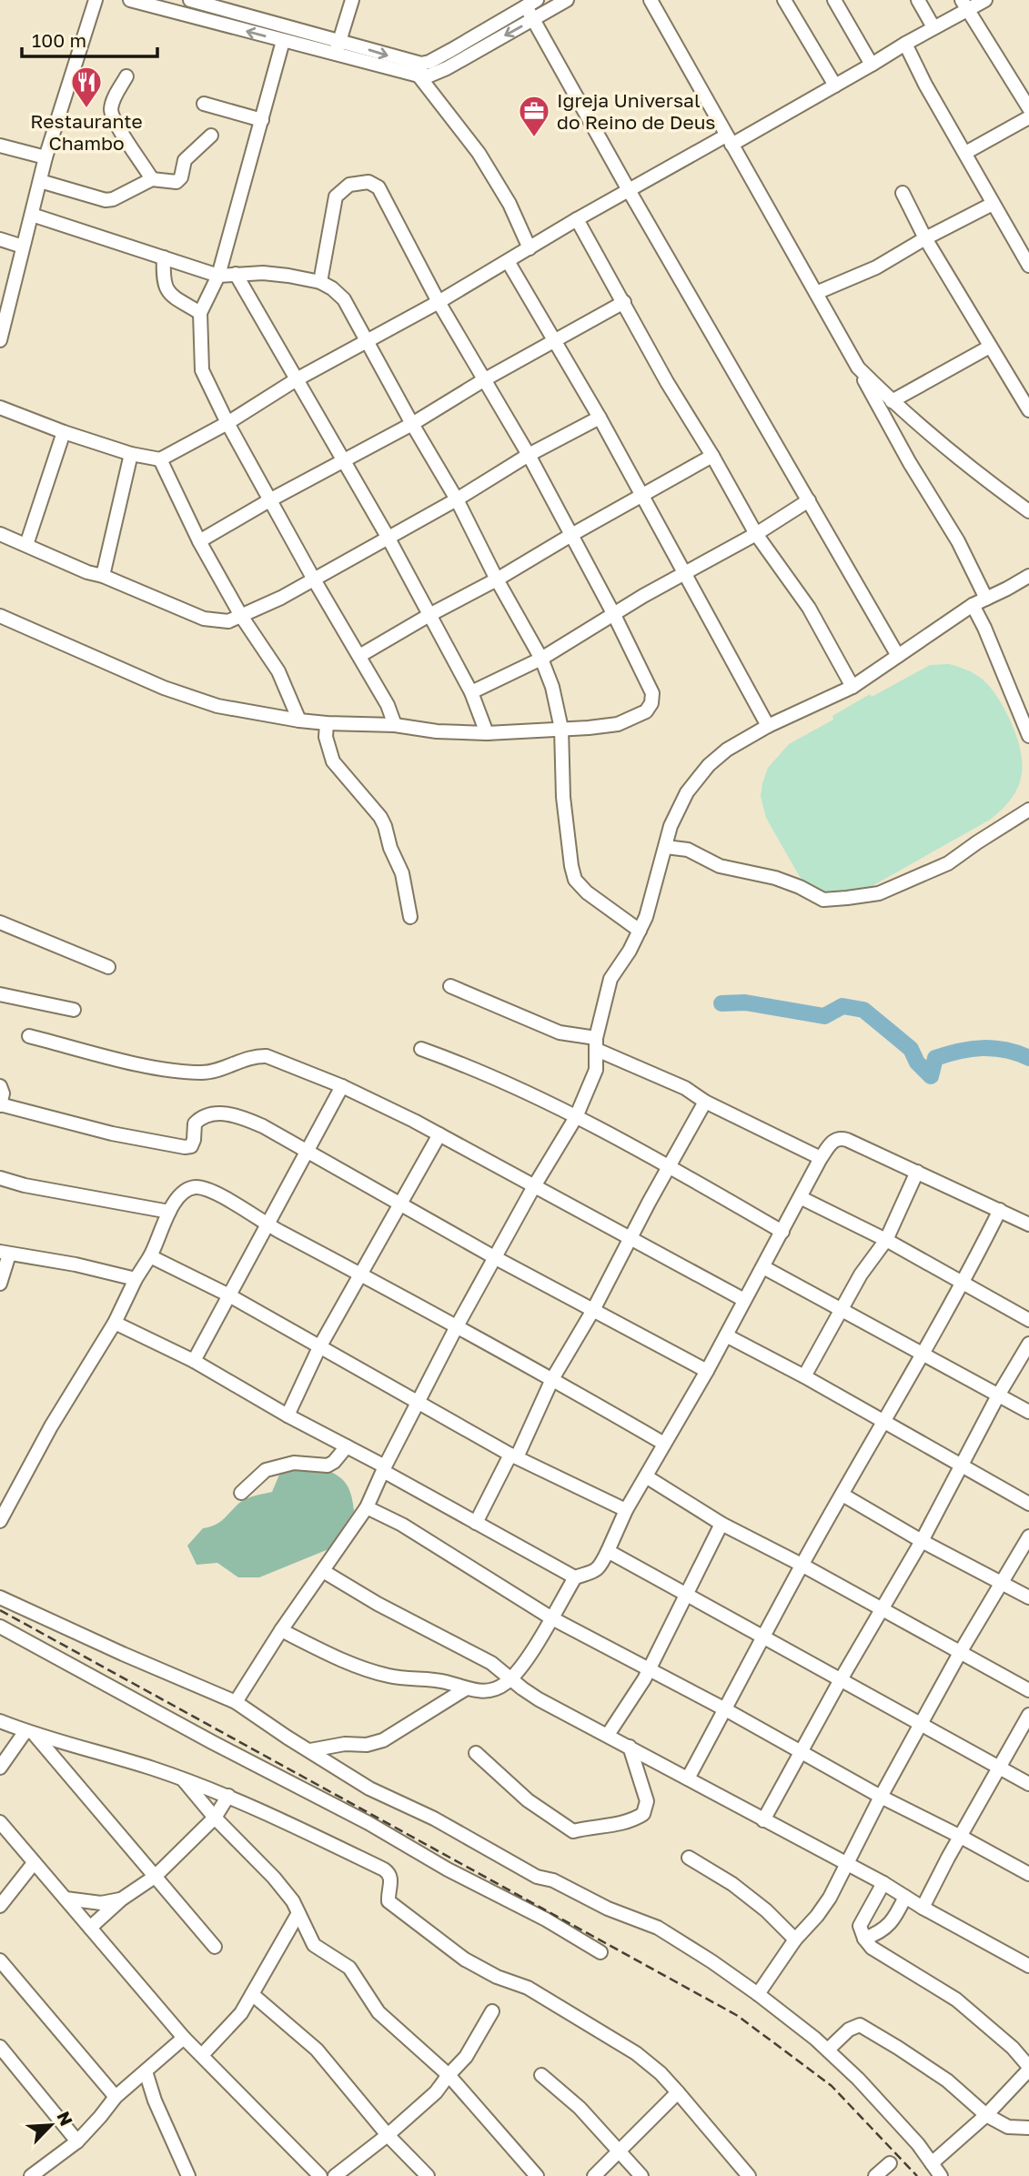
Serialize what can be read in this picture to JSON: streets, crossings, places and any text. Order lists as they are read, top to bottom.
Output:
{
  "places": {
    "restaurant": ["Restaurante Chambo"],
    "office": ["Igreja Universal do Reino de Deus"]
  },
  "scale_bar": "100 m",
  "north": "top right"
}
